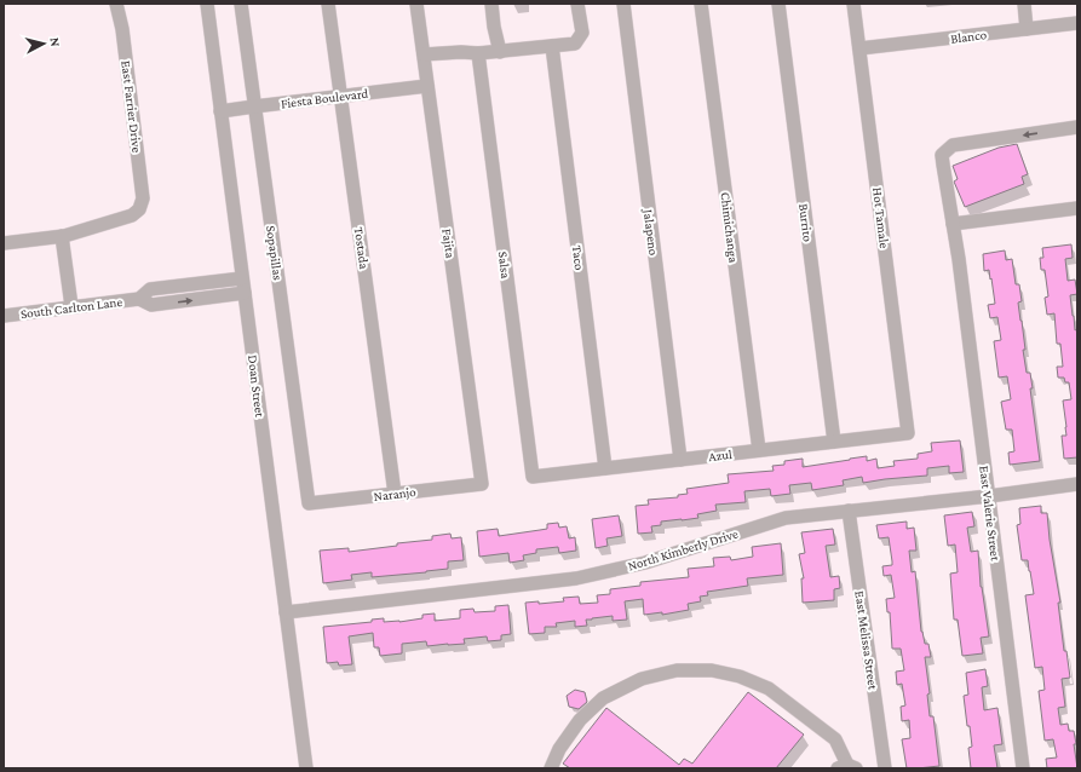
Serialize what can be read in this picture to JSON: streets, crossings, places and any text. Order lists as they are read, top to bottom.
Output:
{
  "streets": {
    "street": [
      "Blanco",
      "Fiesta Boulevard",
      "East Farrier Drive",
      "Hot Tamale",
      "Burrito",
      "Chimichanga",
      "Jalapeno",
      "Fajita",
      "Tostada",
      "Sopapillas",
      "Taco",
      "Salsa",
      "South Carlton Lane",
      "Doan Street",
      "Azul",
      "Naranjo",
      "East Valerie Street",
      "North Kimberly Drive",
      "East Melissa Street"
    ]
  },
  "crossings": [
    ["Blanco", "Hot Tamale"],
    ["Fiesta Boulevard", "Fajita"],
    ["Fiesta Boulevard", "Tostada"],
    ["Fiesta Boulevard", "Sopapillas"],
    ["Fiesta Boulevard", "Doan Street"],
    ["Hot Tamale", "Azul"],
    ["Burrito", "Azul"],
    ["Chimichanga", "Azul"],
    ["Jalapeno", "Azul"],
    ["Fajita", "Naranjo"],
    ["Tostada", "Naranjo"],
    ["Sopapillas", "Naranjo"],
    ["Taco", "Azul"],
    ["Salsa", "Azul"],
    ["South Carlton Lane", "Doan Street"],
    ["Doan Street", "North Kimberly Drive"],
    ["East Valerie Street", "North Kimberly Drive"],
    ["North Kimberly Drive", "East Melissa Street"]
  ],
  "north": "right"
}
